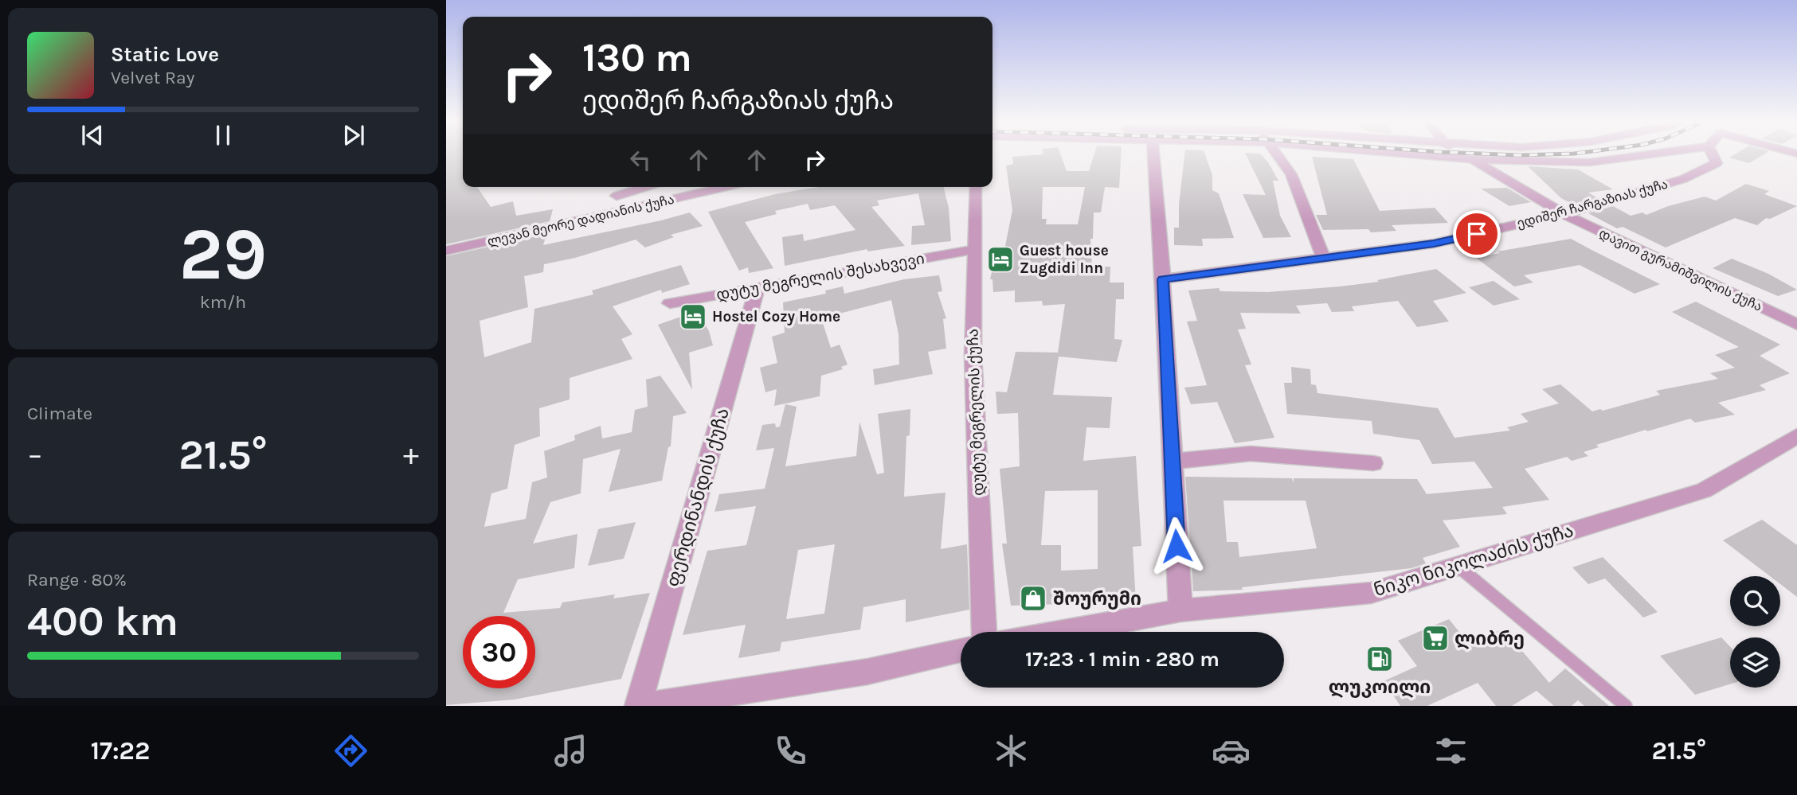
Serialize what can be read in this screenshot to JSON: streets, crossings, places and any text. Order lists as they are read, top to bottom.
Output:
{
  "streets": {
    "street": [
      "ედიშერ ჩარგაზიას ქუჩა",
      "ლევან მეორე დადიანის ქუჩა",
      "დავით გურამიშვილის ქუჩა",
      "დუტუ მეგრელის შესახვევი",
      "დუტუ მეგრელის ქუჩა",
      "ფერდინანდის ქუჩა",
      "ნიკო ნიკოლაძის ქუჩა"
    ]
  },
  "crossings": [
    ["ედიშერ ჩარგაზიას ქუჩა", "დავით გურამიშვილის ქუჩა"],
    ["დუტუ მეგრელის შესახვევი", "დუტუ მეგრელის ქუჩა"],
    ["დუტუ მეგრელის შესახვევი", "ფერდინანდის ქუჩა"]
  ],
  "places": {
    "hotel": ["Guest house Zugdidi Inn", "Hostel Cozy Home"],
    "shop": ["შოურუმი"],
    "supermarket": ["ლიბრე"],
    "fuel station": ["ლუკოილი"]
  },
  "page": {
    "turn": ["130 m", "ედიშერ ჩარგაზიას ქუჩა"],
    "song": ["Static Love", "Velvet Ray"],
    "tile": [
      ["29", "km/h"],
      "Climate",
      ["Range · 80%", "400 km"]
    ],
    "heat": ["−", "21.5°", "+"],
    "limit": "30",
    "trip": "17:23 · 1 min · 280 m",
    "tabs": ["17:22", "21.5°"]
  }
}
